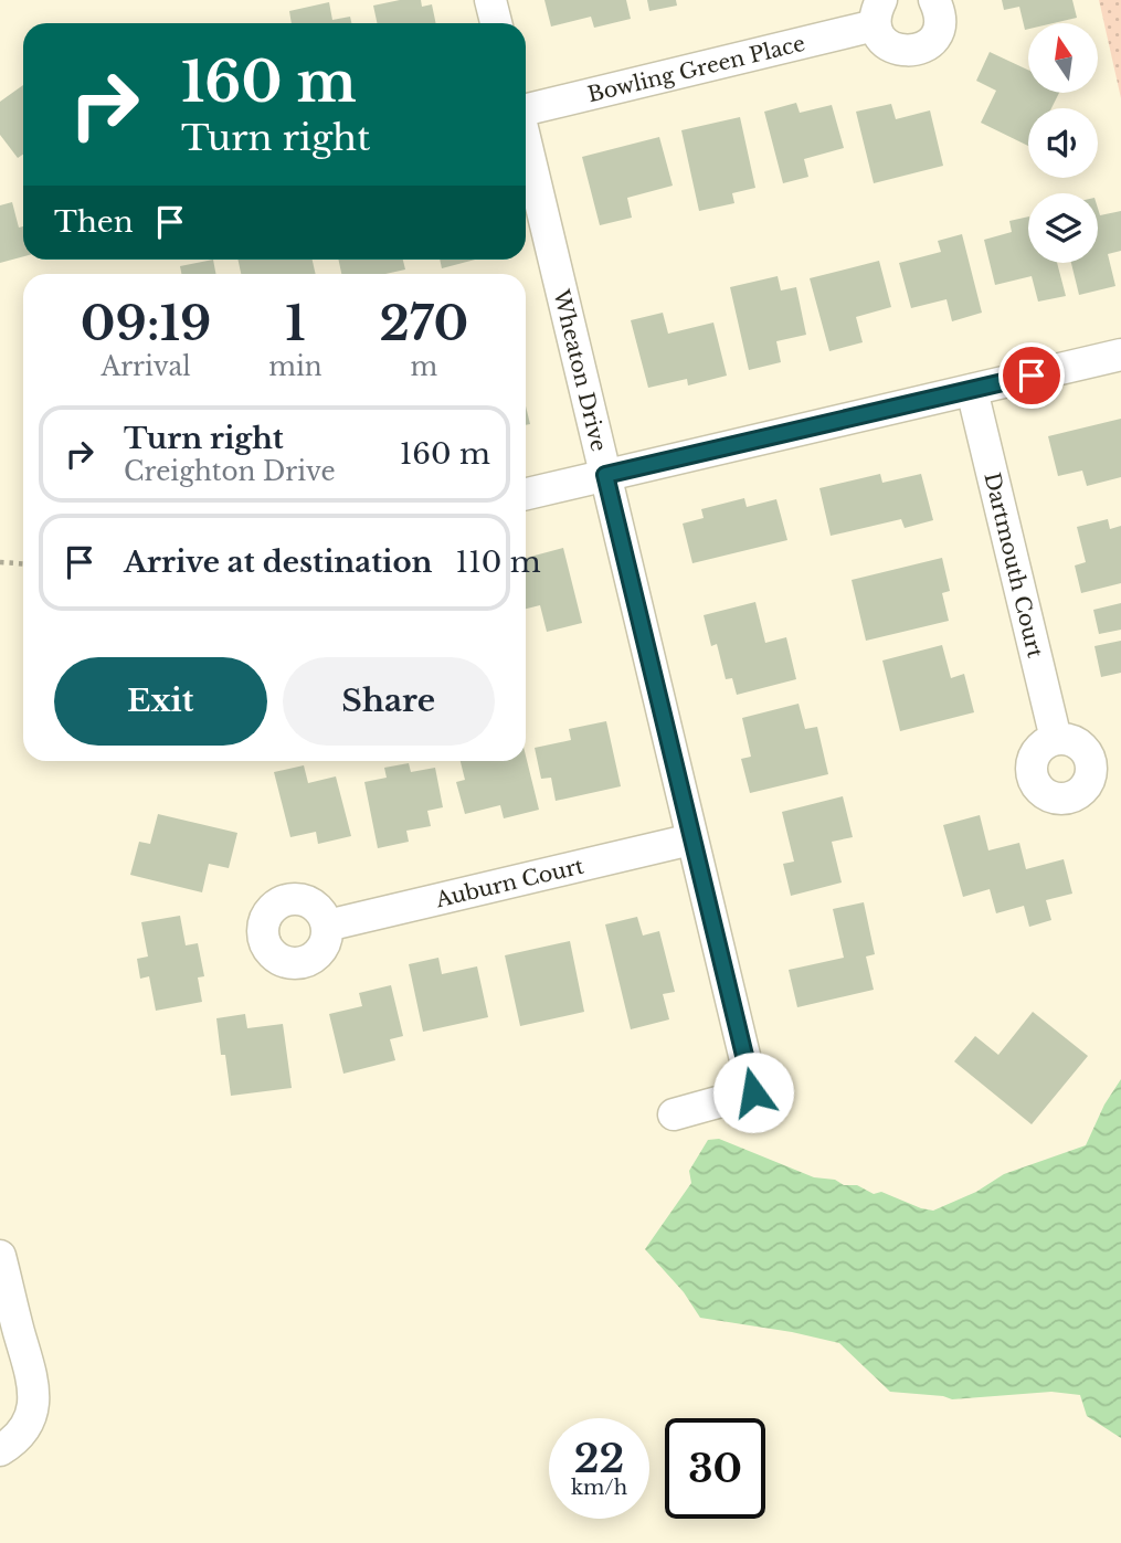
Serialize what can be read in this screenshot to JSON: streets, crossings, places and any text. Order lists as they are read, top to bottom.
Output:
{
  "streets": {
    "street": [
      "Bowling Green Place",
      "Wheaton Drive",
      "Dartmouth Court",
      "Auburn Court"
    ]
  },
  "crossings": [
    ["Wheaton Drive", "Auburn Court"]
  ],
  "north": "top",
  "page": {
    "turn": ["160 m", "Turn right"],
    "then": "Then",
    "eta": [
      "09:19",
      "Arrival",
      "1",
      "min",
      "270",
      "m"
    ],
    "list": [
      {
        "name": "Turn right",
        "note": "Creighton Drive",
        "value": "160 m"
      },
      {
        "name": "Arrive at destination",
        "value": "110 m"
      }
    ],
    "buttons": ["Exit", "Share"],
    "speed": "22 km/h",
    "limit": "30"
  }
}
